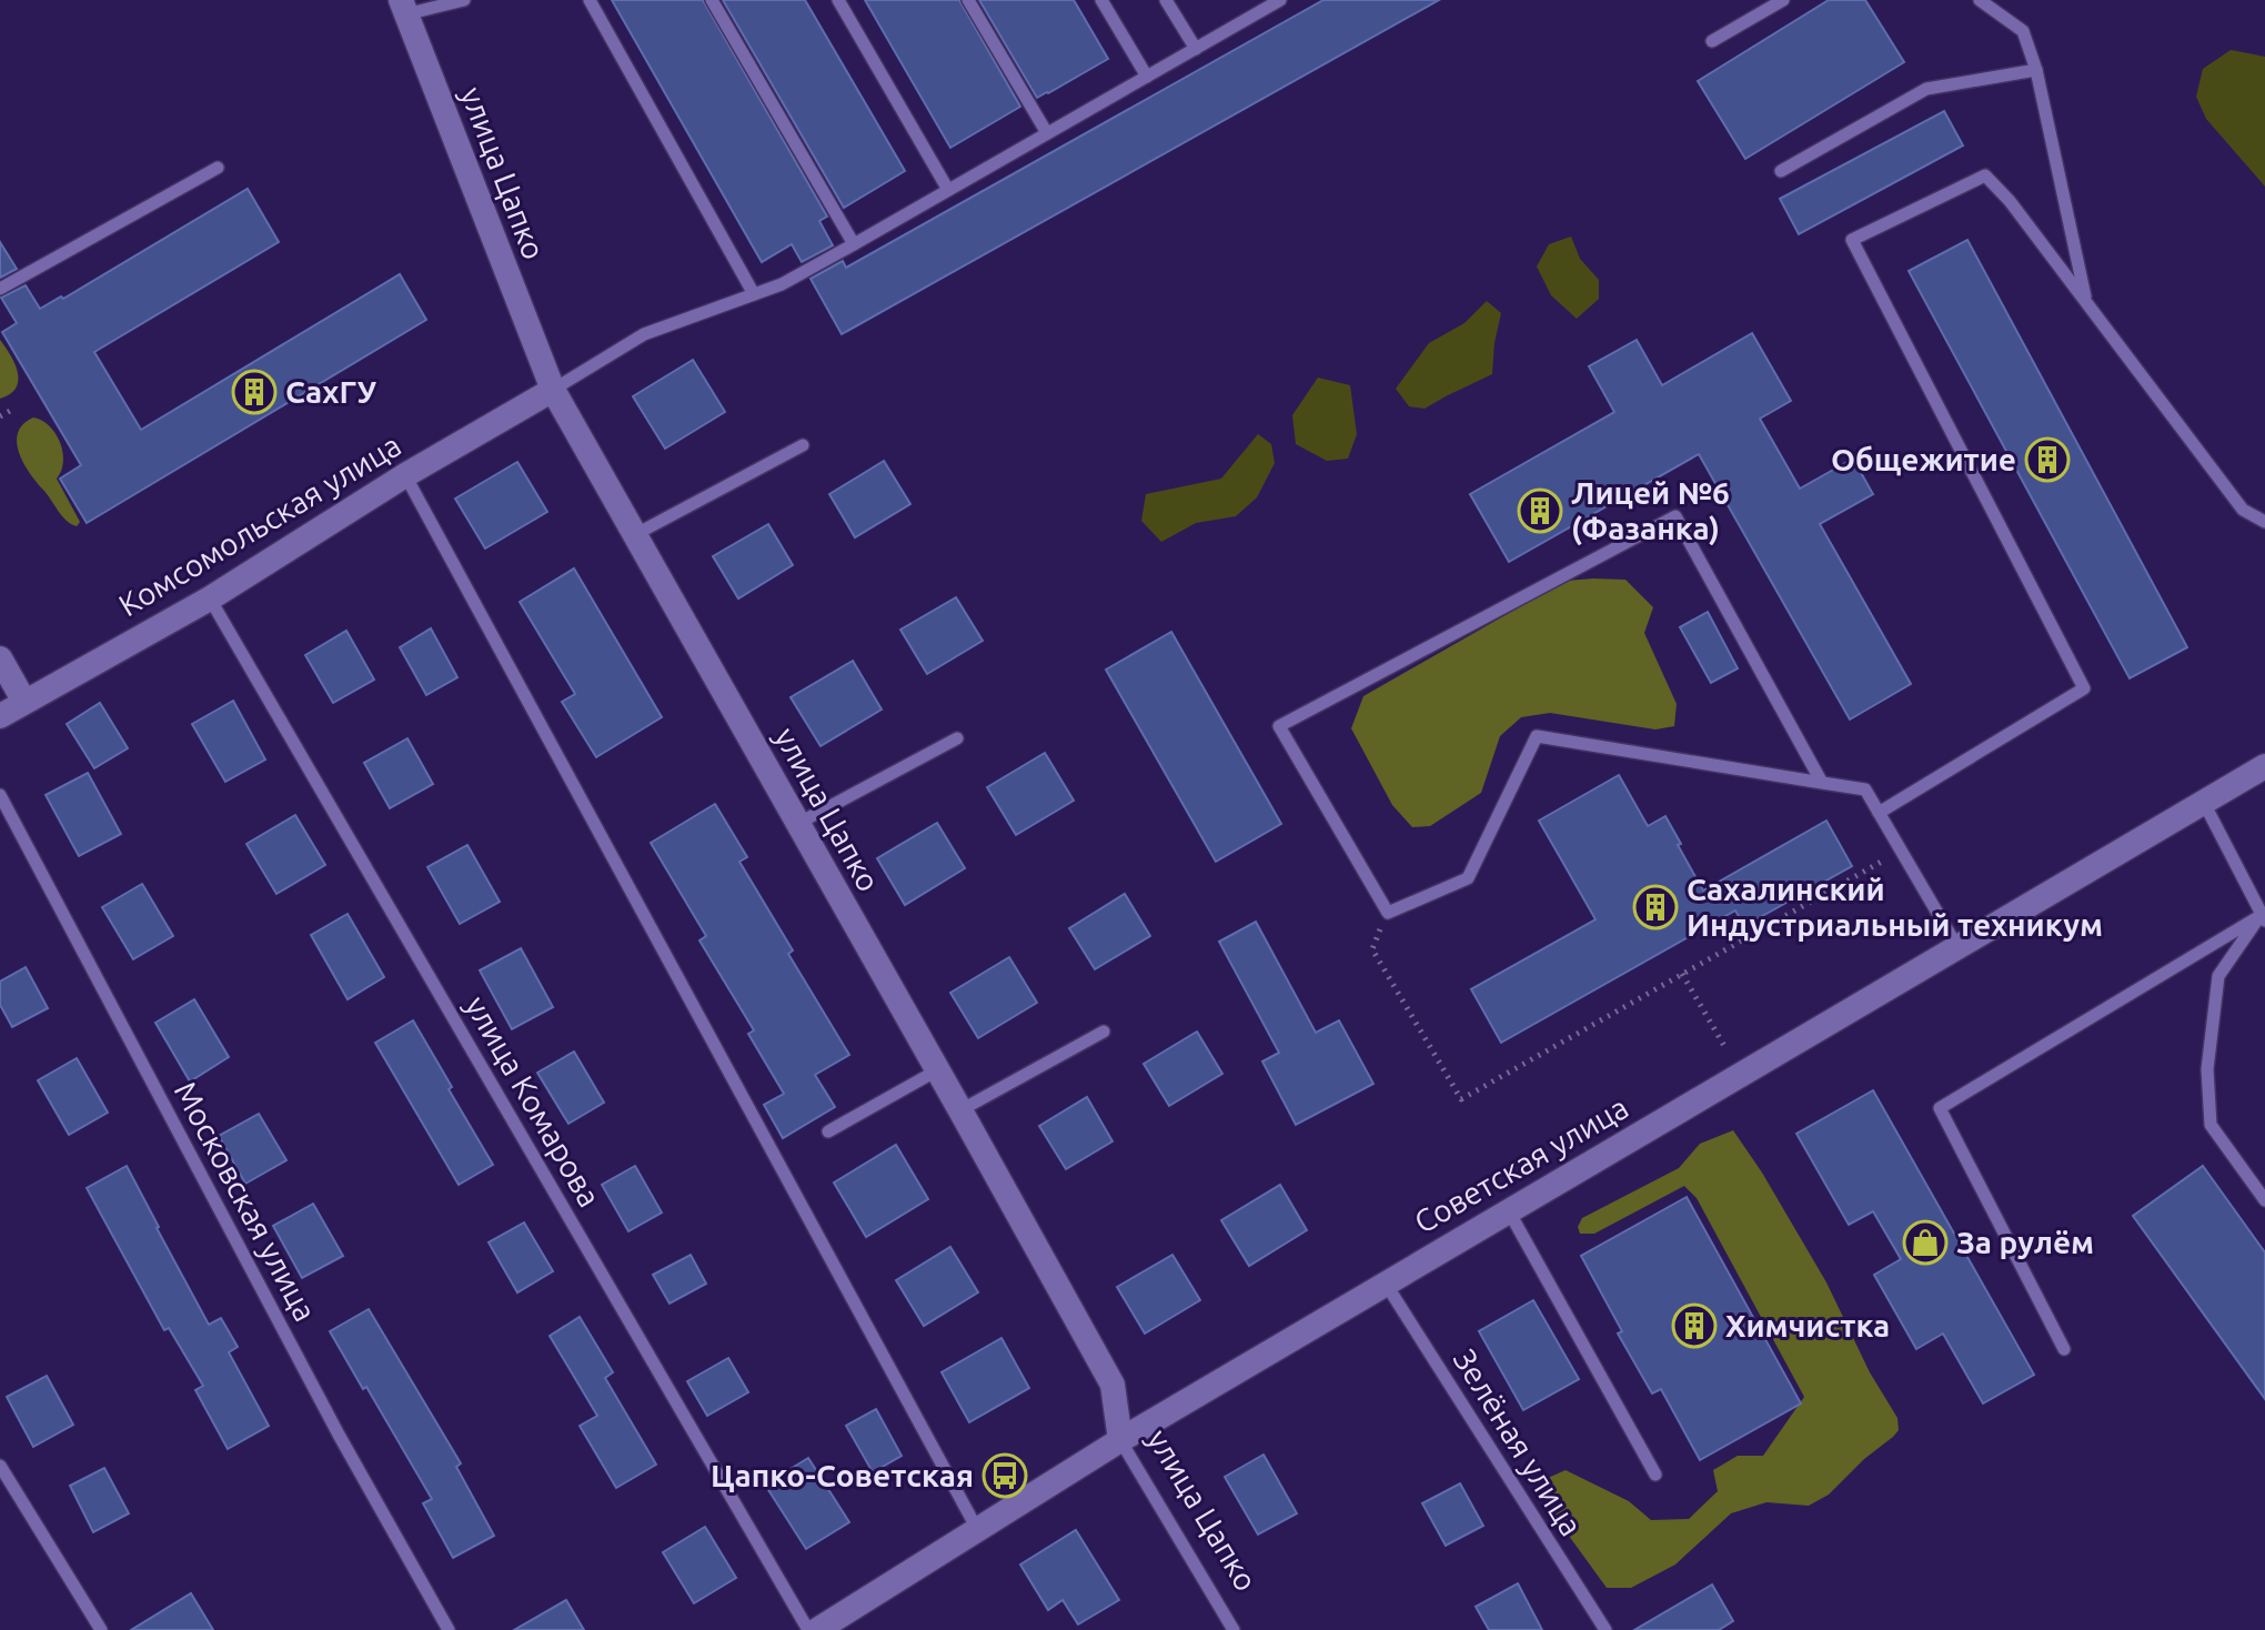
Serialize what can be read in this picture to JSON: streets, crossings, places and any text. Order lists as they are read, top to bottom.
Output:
{
  "streets": {
    "street": ["улица Цапко", "Комсомольская улица", "Советская улица"],
    "lane": ["улица Комарова", "Московская улица", "Зелёная улица"]
  },
  "crossings": [
    ["улица Цапко", "Комсомольская улица"],
    ["улица Цапко", "Советская улица"],
    ["Комсомольская улица", "улица Комарова"],
    ["Советская улица", "Зелёная улица"]
  ],
  "places": {
    "building": [
      "СахГУ",
      "Общежитие",
      "Лицей №6 (Фазанка)",
      "Сахалинский Индустриальный техникум",
      "Химчистка"
    ],
    "shop": ["За рулём"],
    "bus stop": ["Цапко-Советская"]
  }
}
